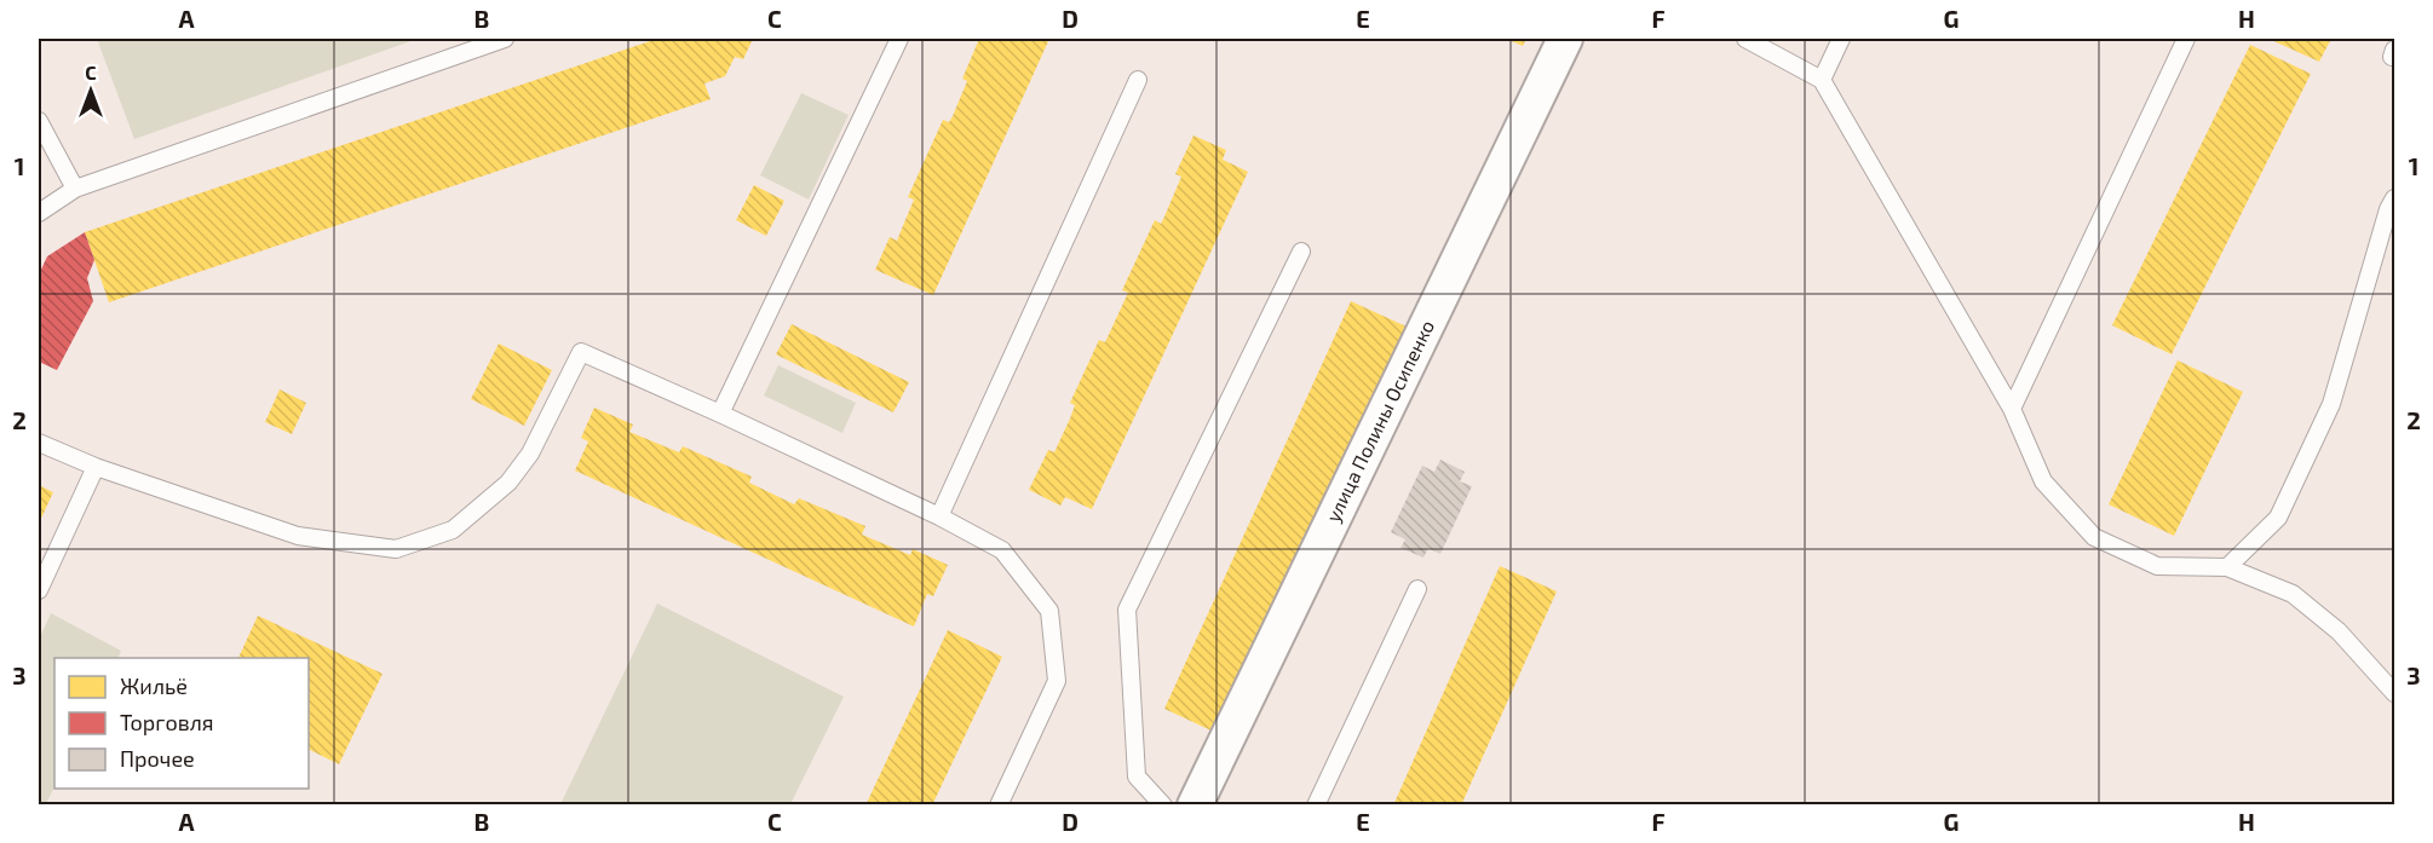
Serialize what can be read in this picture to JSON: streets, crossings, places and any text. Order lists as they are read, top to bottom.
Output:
{
  "streets": {
    "street": ["улица Полины Осипенко"]
  },
  "legend": ["Жильё", "Торговля", "Прочее"],
  "north": "top",
  "grid": {
    "columns": [
      "A",
      "B",
      "C",
      "D",
      "E",
      "F",
      "G",
      "H"
    ],
    "rows": ["1", "2", "3"]
  }
}
